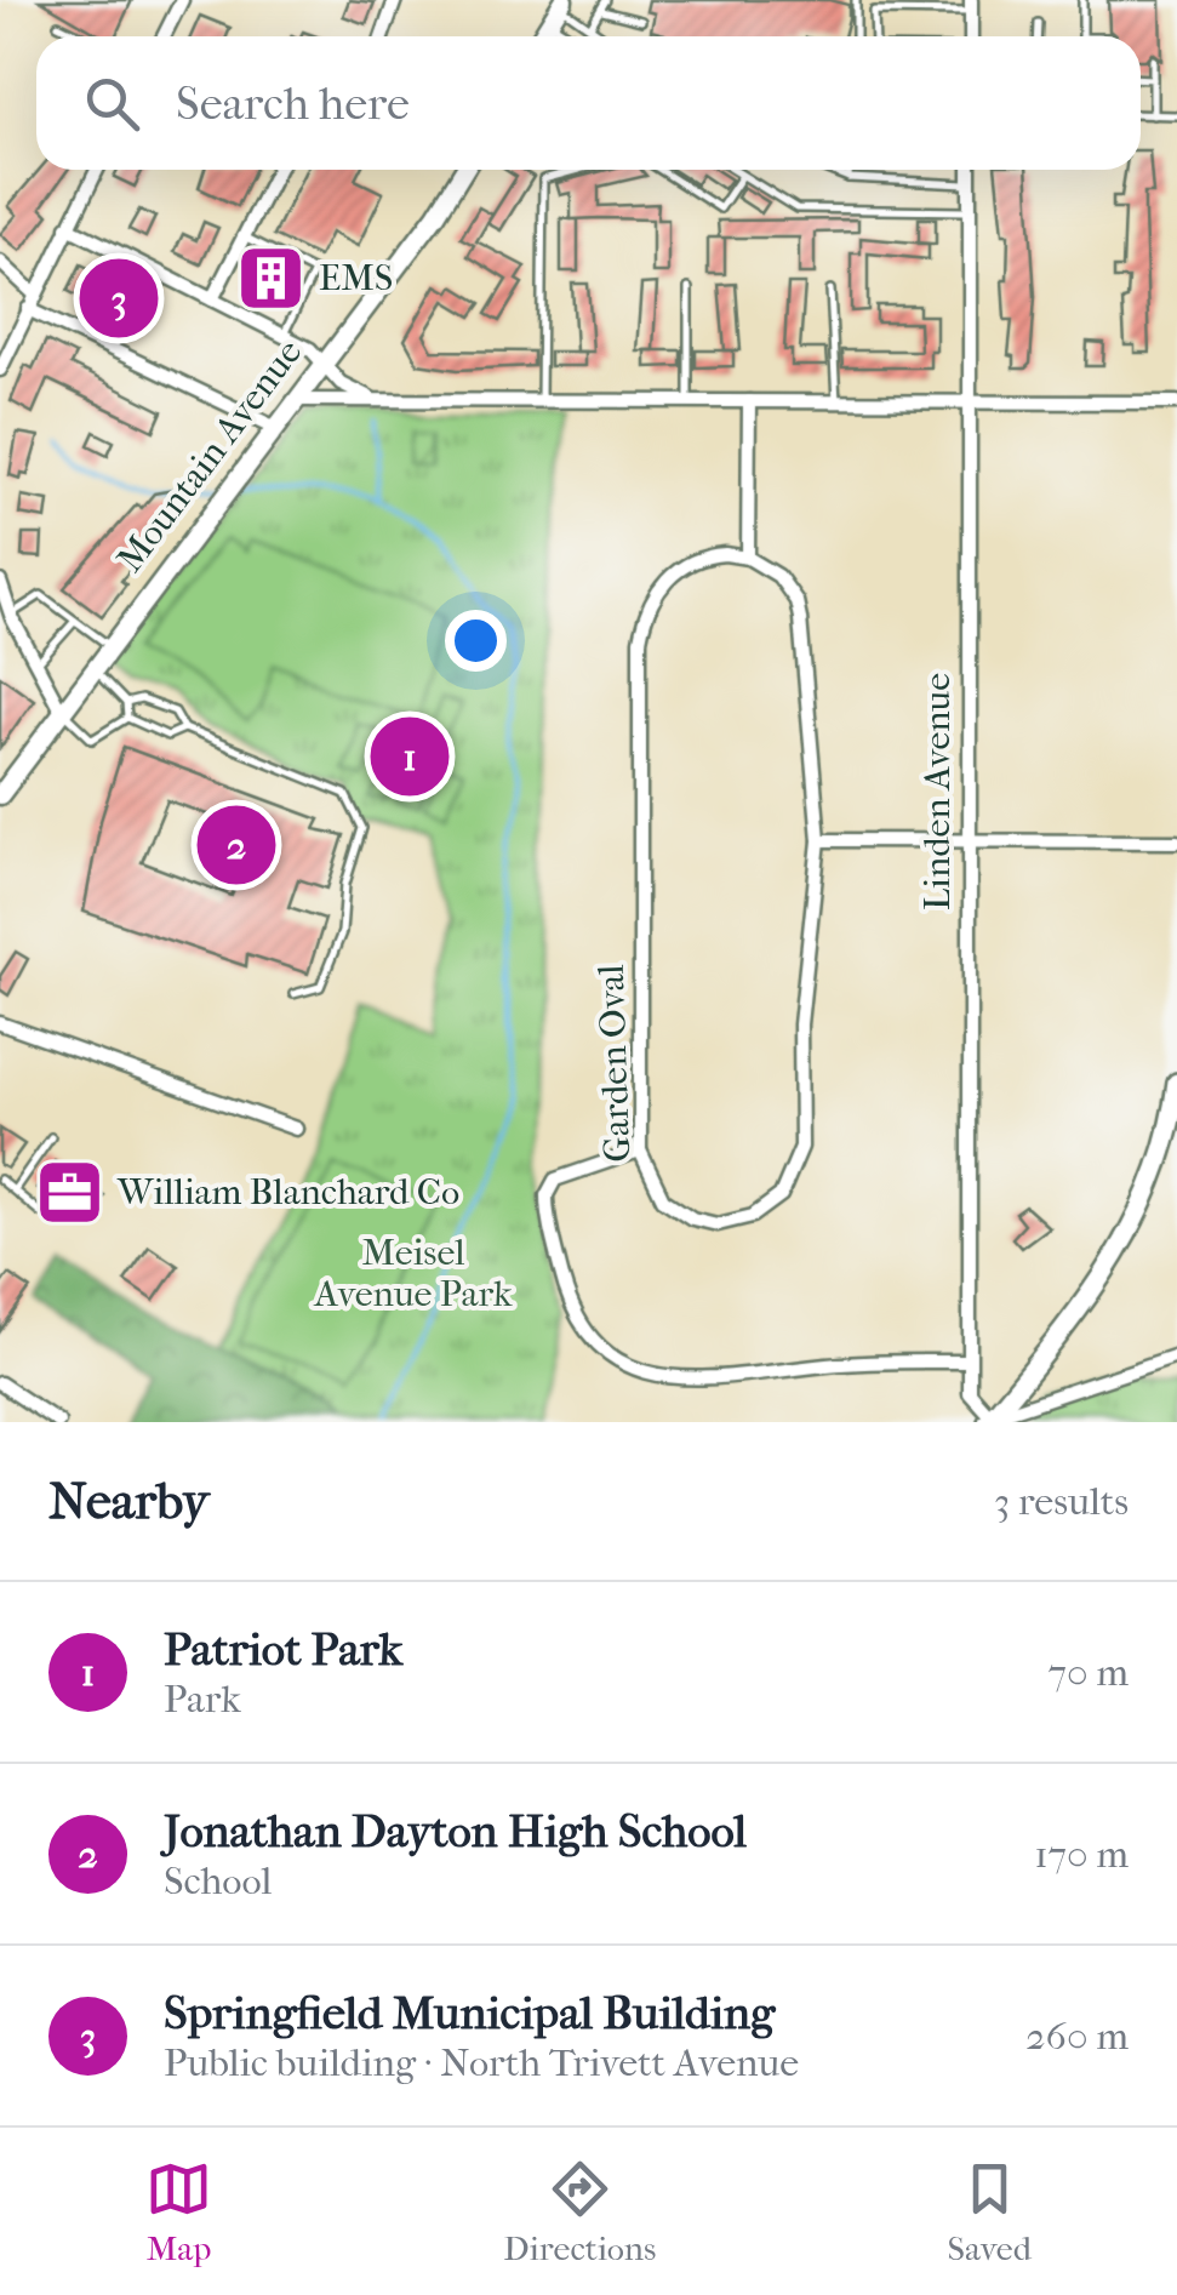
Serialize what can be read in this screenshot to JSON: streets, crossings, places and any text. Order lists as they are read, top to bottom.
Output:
{
  "streets": {
    "street": ["Mountain Avenue", "Linden Avenue", "Garden Oval"]
  },
  "parks": ["Meisel Avenue Park"],
  "places": {
    "building": ["EMS"],
    "office": ["William Blanchard Co"]
  },
  "page": {
    "search": "Search here",
    "pins": ["3", "1", "2"],
    "heading": ["Nearby", "3 results"],
    "list": [
      {
        "mark": "1",
        "name": "Patriot Park",
        "note": "Park",
        "value": "70 m"
      },
      {
        "mark": "2",
        "name": "Jonathan Dayton High School",
        "note": "School",
        "value": "170 m"
      },
      {
        "mark": "3",
        "name": "Springfield Municipal Building",
        "note": "Public building · North Trivett Avenue",
        "value": "260 m"
      }
    ],
    "nav": ["Map", "Directions", "Saved"]
  }
}
